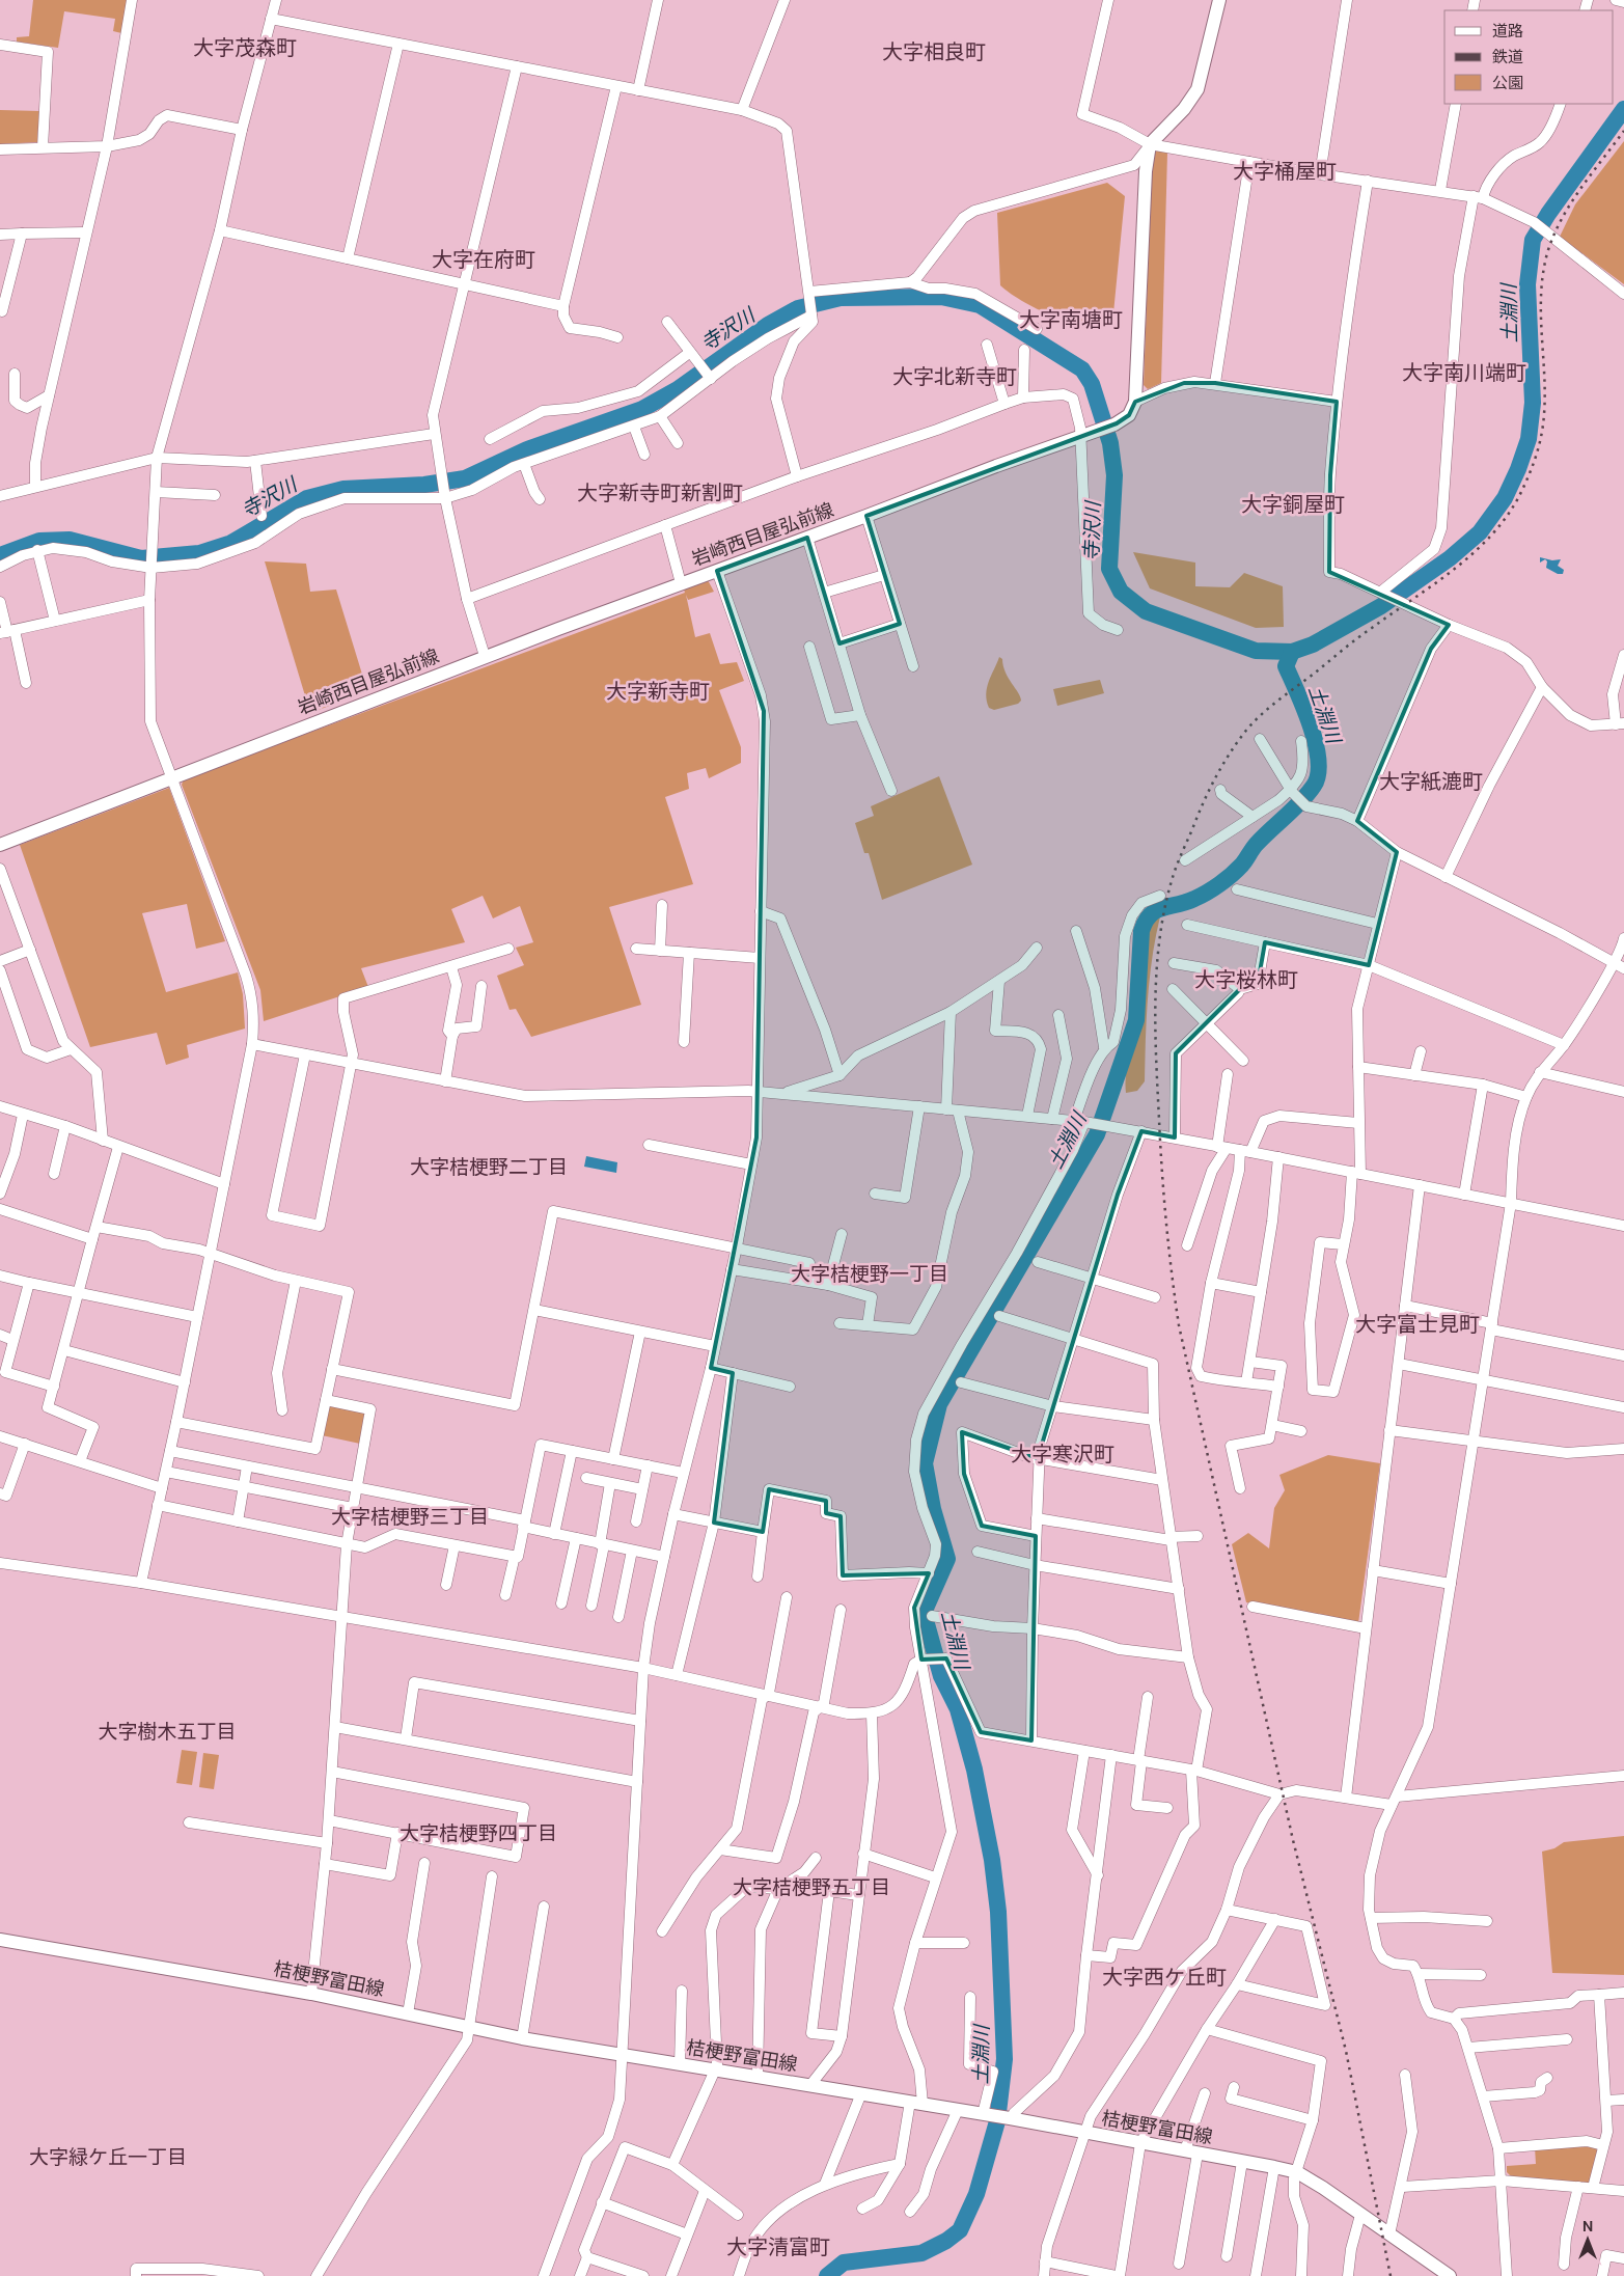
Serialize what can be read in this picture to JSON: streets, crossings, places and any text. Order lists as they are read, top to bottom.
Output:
{
  "streets": {
    "main road": ["岩崎西目屋弘前線", "桔梗野富田線"]
  },
  "districts": [
    "大字茂森町",
    "大字相良町",
    "大字桶屋町",
    "大字在府町",
    "大字南塘町",
    "大字南川端町",
    "大字北新寺町",
    "大字新寺町新割町",
    "大字銅屋町",
    "大字新寺町",
    "大字紙漉町",
    "大字桜林町",
    "大字桔梗野二丁目",
    "大字桔梗野一丁目",
    "大字富士見町",
    "大字寒沢町",
    "大字桔梗野三丁目",
    "大字樹木五丁目",
    "大字桔梗野四丁目",
    "大字桔梗野五丁目",
    "大字西ケ丘町",
    "大字緑ケ丘一丁目",
    "大字清富町"
  ],
  "water": ["土淵川", "寺沢川"],
  "legend": ["道路", "鉄道", "公園"],
  "north": "top"
}
